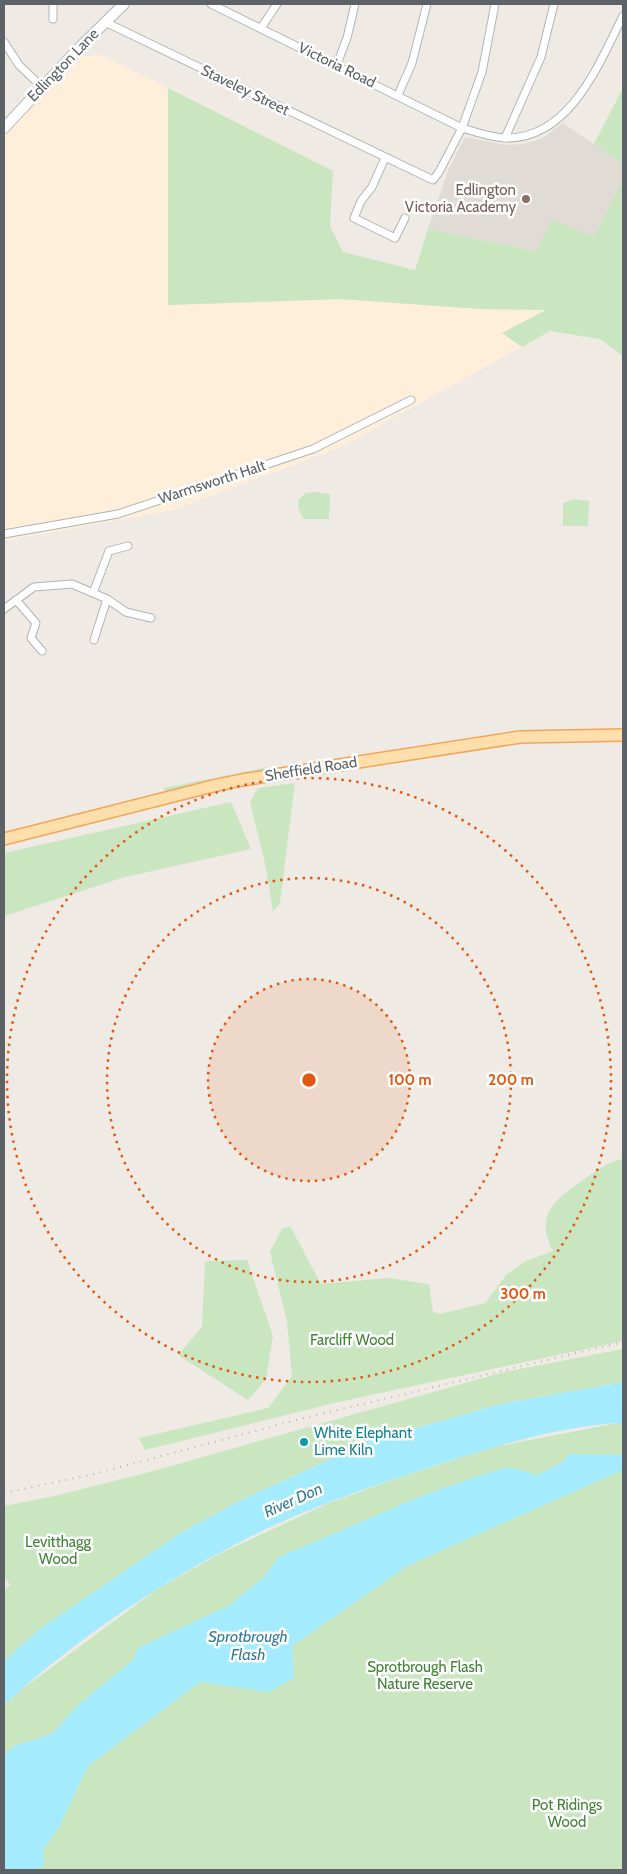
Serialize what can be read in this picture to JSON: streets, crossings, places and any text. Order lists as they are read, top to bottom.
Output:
{
  "streets": {
    "main road": ["Edlington Lane", "Sheffield Road"],
    "street": ["Victoria Road", "Staveley Street", "Warmsworth Halt"]
  },
  "crossings": [
    ["Edlington Lane", "Staveley Street"],
    ["Victoria Road", "Staveley Street"]
  ],
  "water": ["River Don", "Sprotbrough Flash"],
  "parks": [
    "Farcliff Wood",
    "Levitthagg Wood",
    "Sprotbrough Flash Nature Reserve",
    "Pot Ridings Wood"
  ],
  "places": ["Edlington Victoria Academy", "White Elephant Lime Kiln"],
  "rings": ["100 m", "200 m", "300 m"]
}
